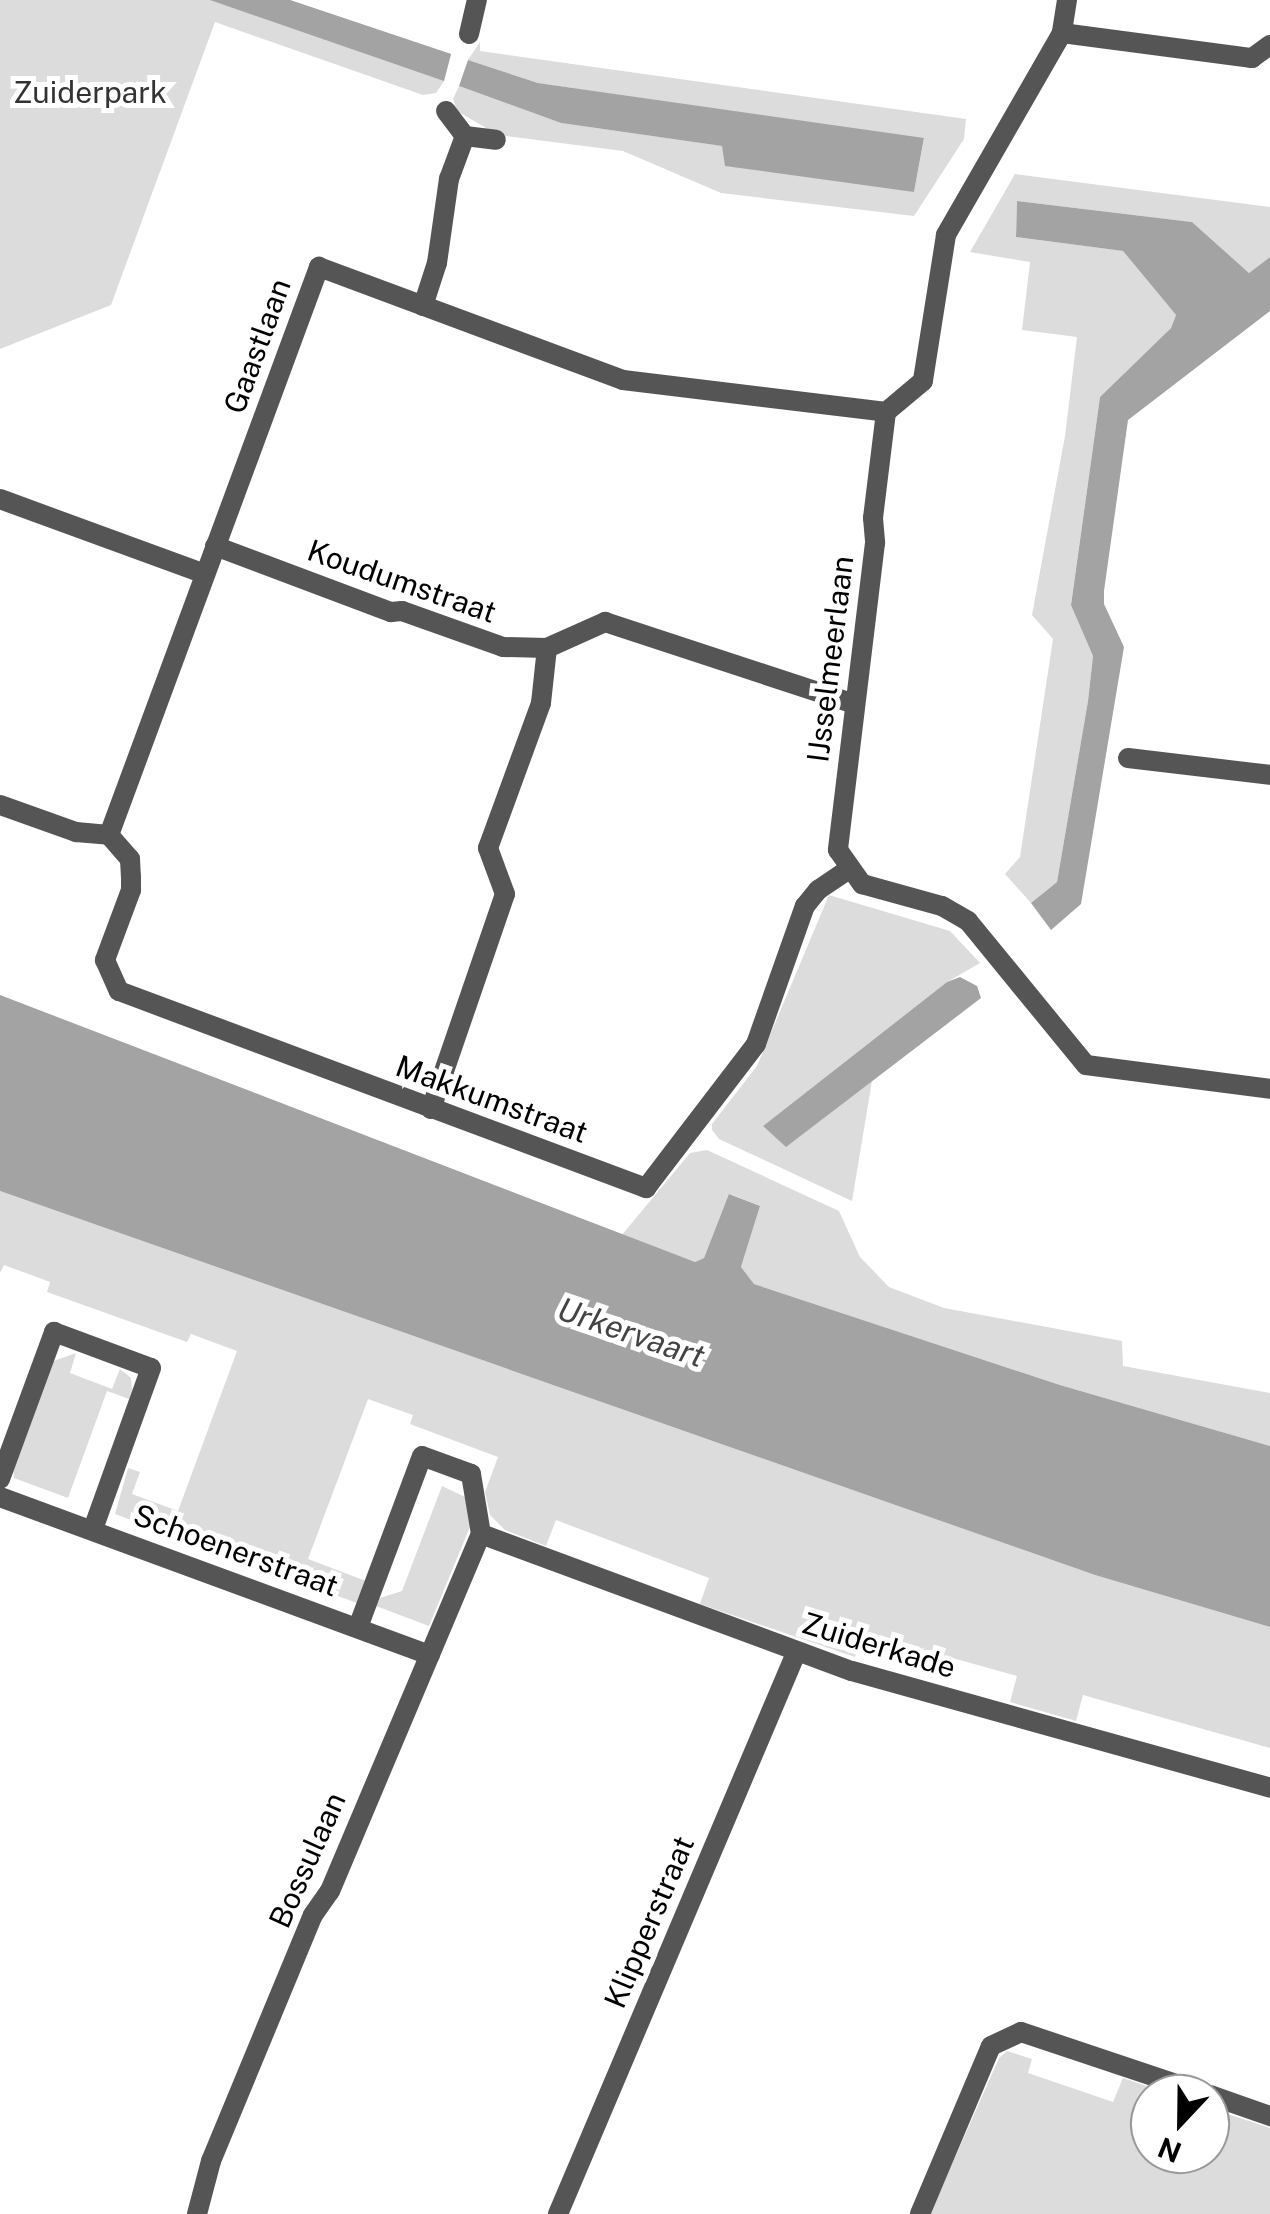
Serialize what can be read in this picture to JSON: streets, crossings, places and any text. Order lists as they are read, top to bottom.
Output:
{
  "streets": {
    "street": [
      "Gaastlaan",
      "Koudumstraat",
      "IJsselmeerlaan",
      "Makkumstraat",
      "Schoenerstraat",
      "Zuiderkade",
      "Bossulaan",
      "Klipperstraat"
    ]
  },
  "crossings": [
    ["Gaastlaan", "Koudumstraat"],
    ["Gaastlaan", "IJsselmeerlaan"],
    ["Gaastlaan", "Makkumstraat"],
    ["Koudumstraat", "IJsselmeerlaan"],
    ["IJsselmeerlaan", "Makkumstraat"],
    ["Schoenerstraat", "Zuiderkade"],
    ["Schoenerstraat", "Bossulaan"],
    ["Zuiderkade", "Bossulaan"],
    ["Zuiderkade", "Klipperstraat"]
  ],
  "water": ["Urkervaart"],
  "parks": ["Zuiderpark"],
  "north": "bottom"
}
